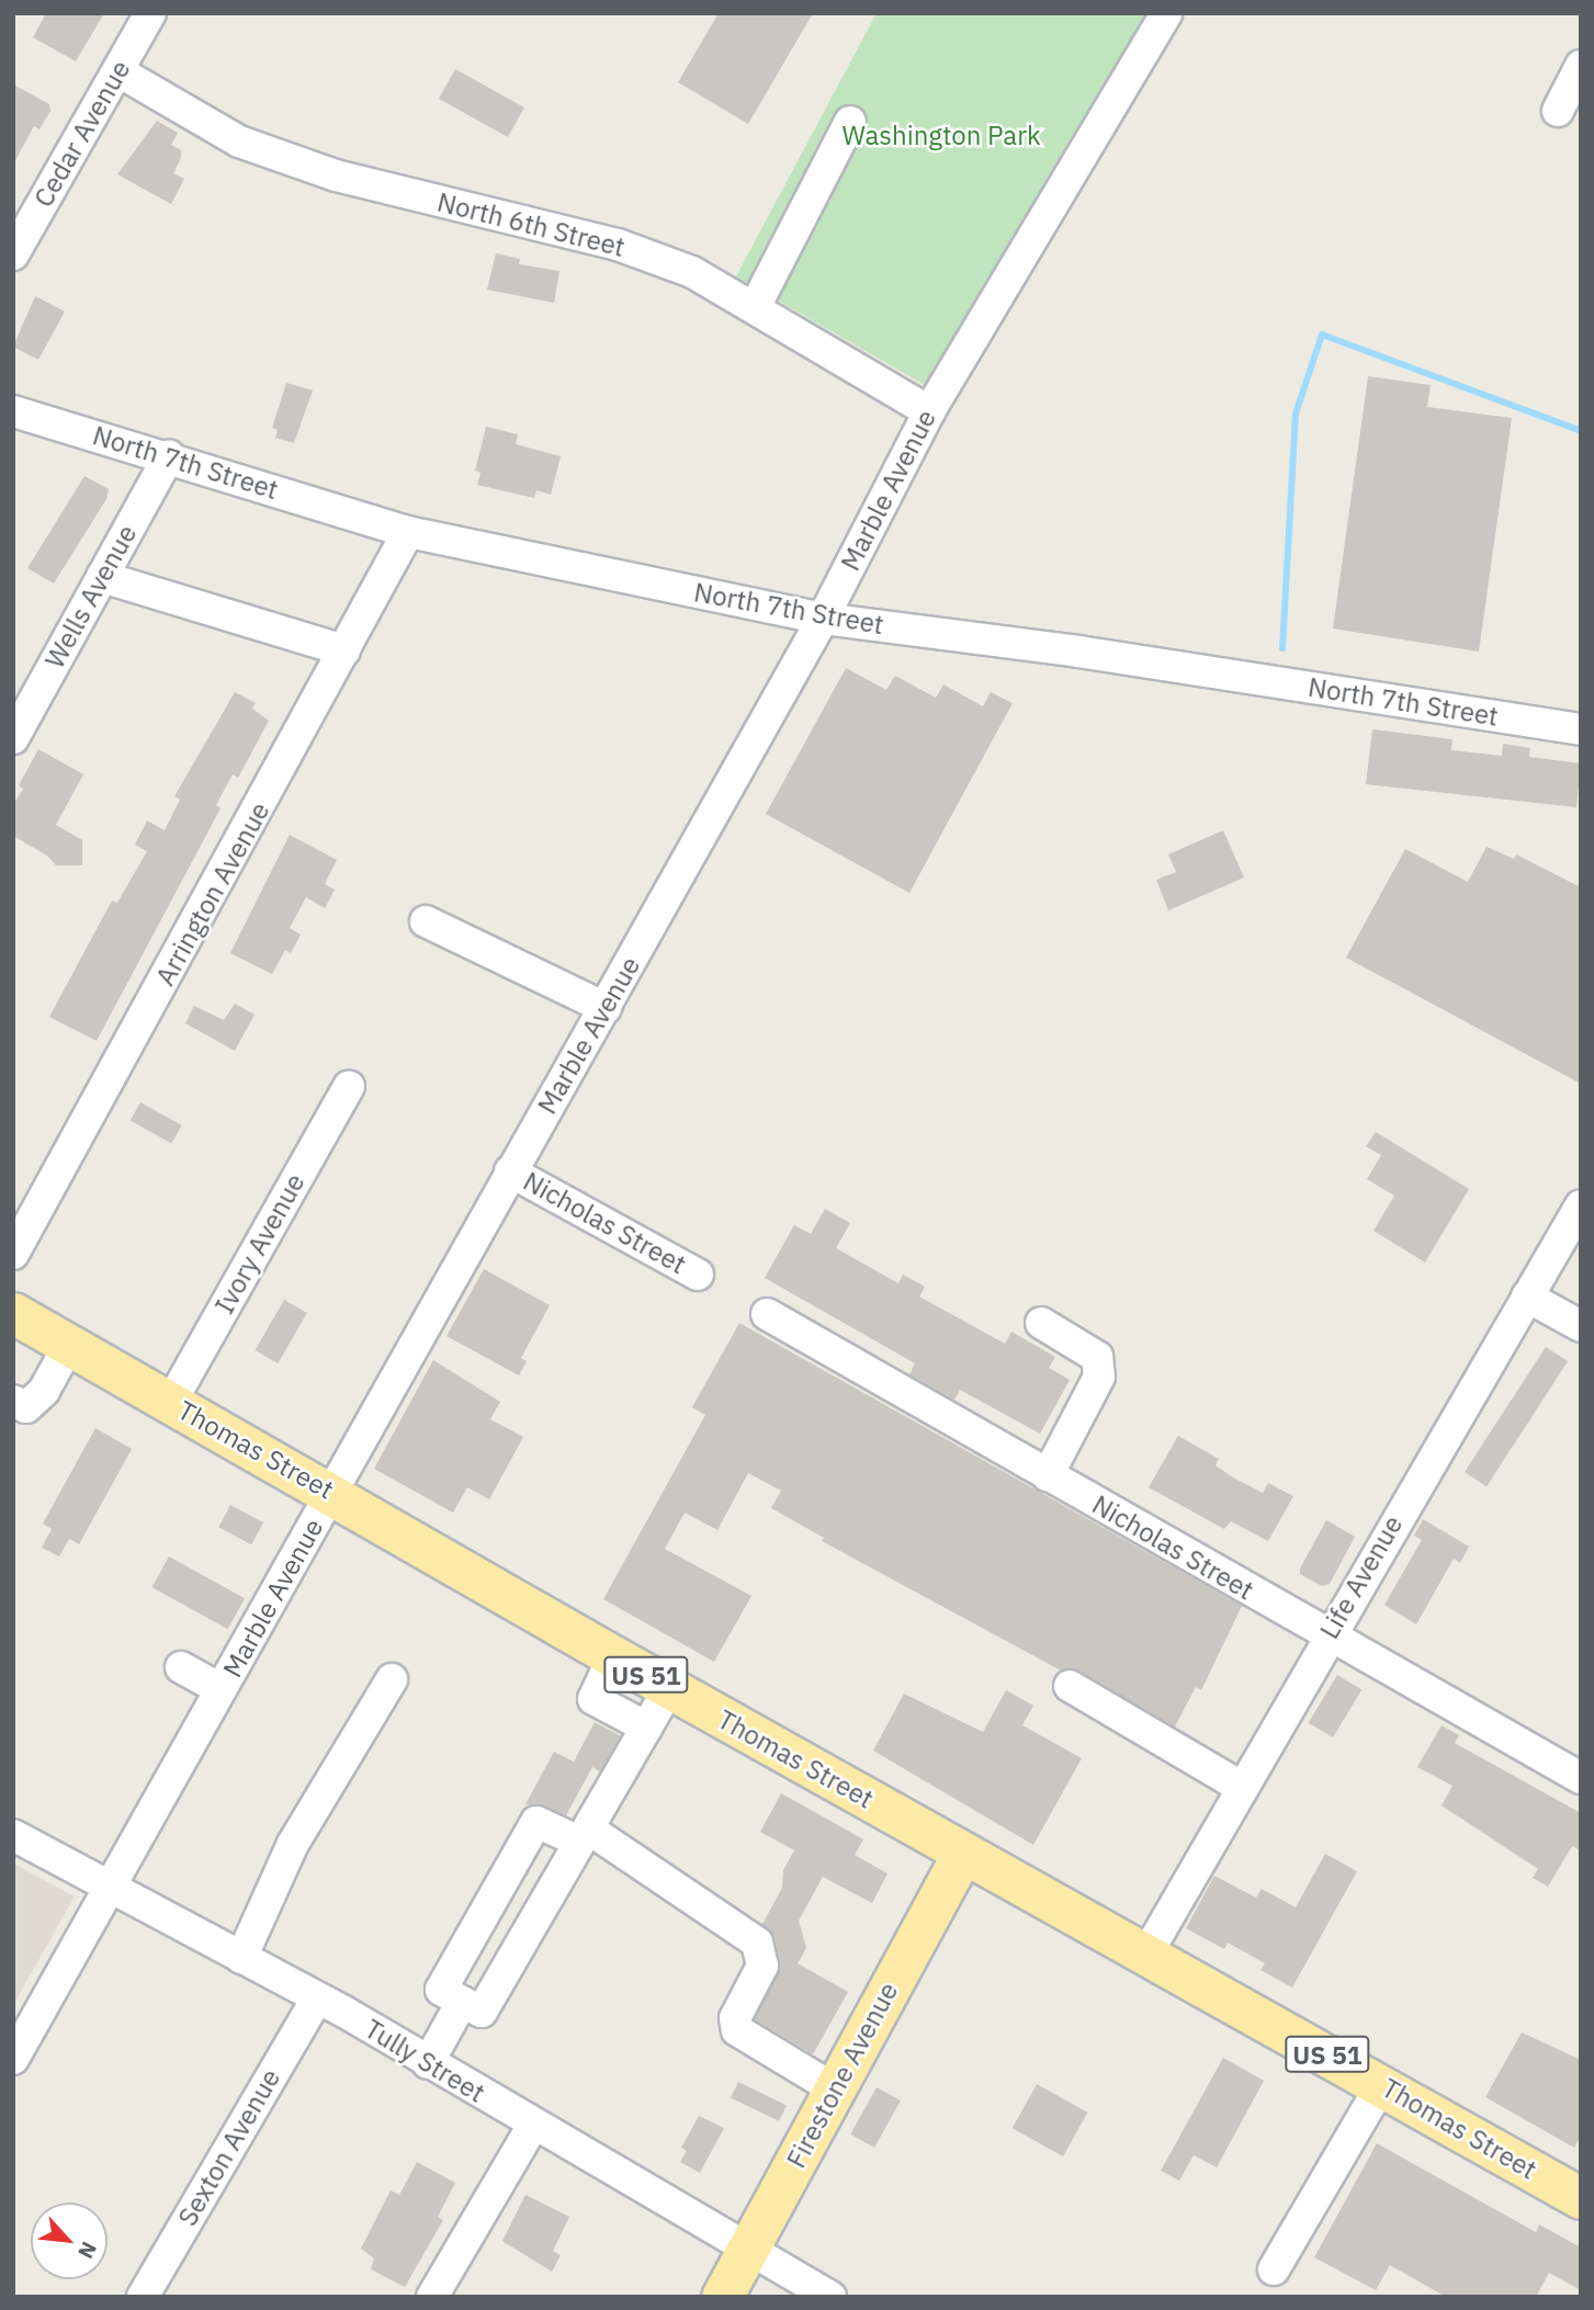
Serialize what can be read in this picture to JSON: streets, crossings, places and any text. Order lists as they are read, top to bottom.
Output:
{
  "streets": {
    "main road": ["Thomas Street", "US 51", "Firestone Avenue"],
    "street": [
      "Cedar Avenue",
      "North 6th Street",
      "North 7th Street",
      "Marble Avenue",
      "Wells Avenue",
      "Arrington Avenue",
      "Nicholas Street",
      "Ivory Avenue",
      "Life Avenue",
      "Tully Street",
      "Sexton Avenue"
    ]
  },
  "crossings": [
    ["Cedar Avenue", "North 6th Street"],
    ["North 6th Street", "Marble Avenue"],
    ["North 7th Street", "Marble Avenue"],
    ["North 7th Street", "Wells Avenue"],
    ["North 7th Street", "Arrington Avenue"],
    ["Marble Avenue", "Nicholas Street"],
    ["Marble Avenue", "Thomas Street"],
    ["Marble Avenue", "Tully Street"],
    ["Nicholas Street", "Life Avenue"],
    ["Ivory Avenue", "Thomas Street"],
    ["Thomas Street", "Life Avenue"],
    ["Thomas Street", "Firestone Avenue"],
    ["Tully Street", "Firestone Avenue"],
    ["Tully Street", "Sexton Avenue"]
  ],
  "parks": ["Washington Park"],
  "north": "bottom right"
}
